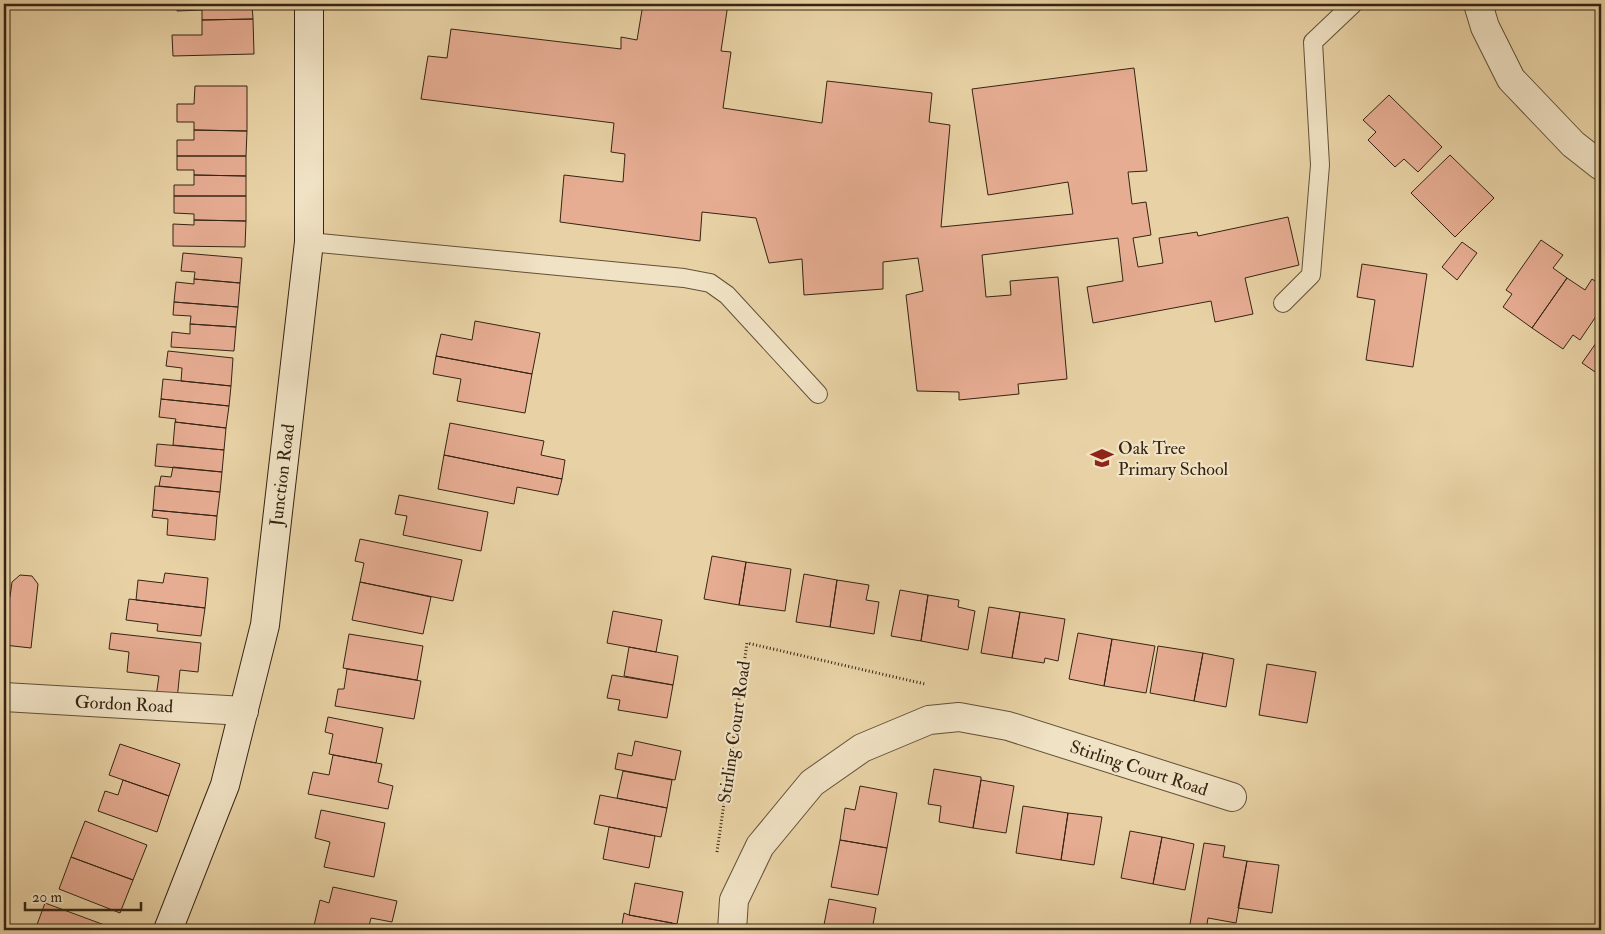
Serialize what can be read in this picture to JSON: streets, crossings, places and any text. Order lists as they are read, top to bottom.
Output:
{
  "streets": {
    "street": ["Junction Road", "Gordon Road", "Stirling Court Road"]
  },
  "crossings": [
    ["Junction Road", "Gordon Road"]
  ],
  "places": {
    "school or university": ["Oak Tree Primary School"]
  },
  "scale_bar": "20 m"
}
